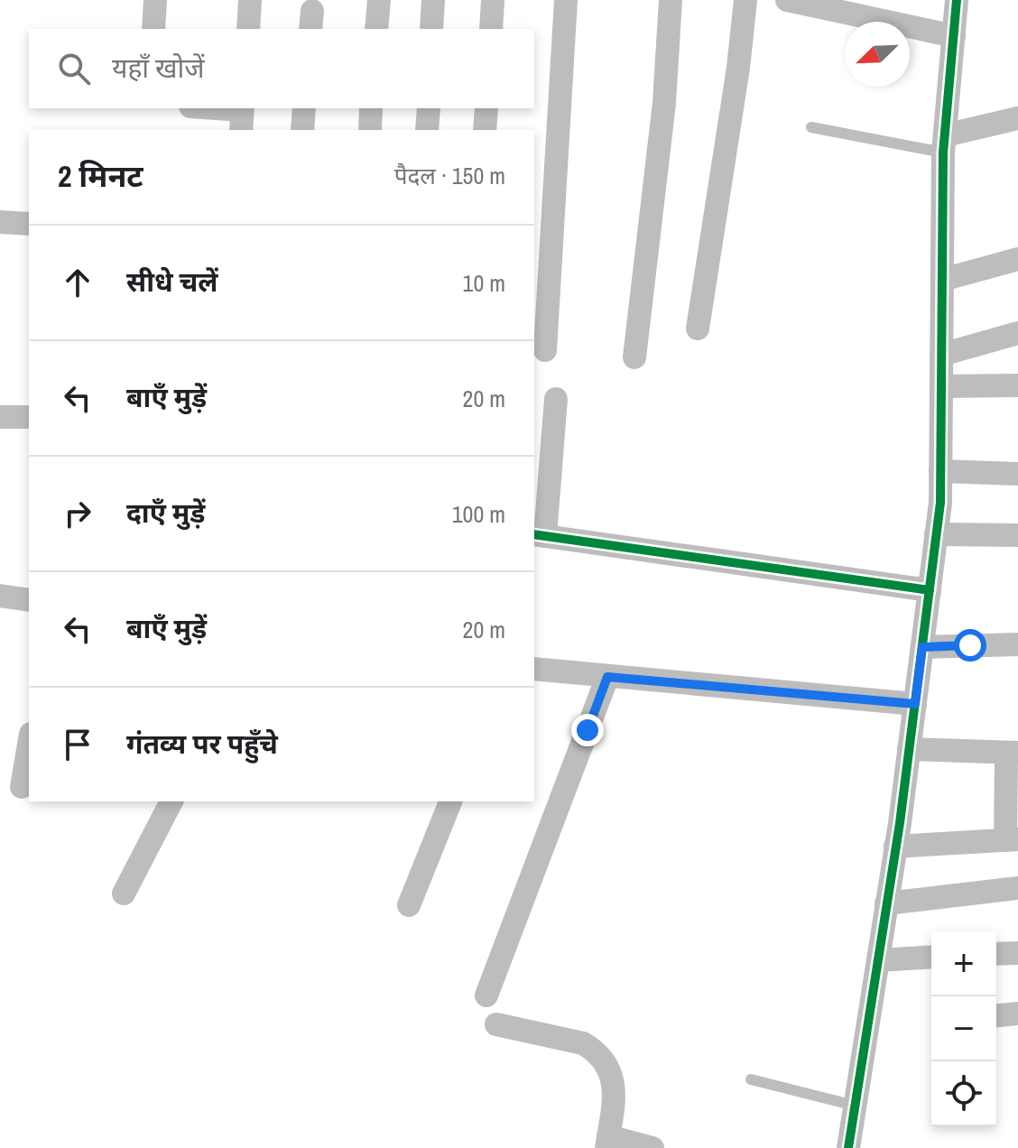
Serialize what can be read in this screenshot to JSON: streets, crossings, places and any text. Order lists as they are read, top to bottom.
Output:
{
  "north": "bottom left",
  "page": {
    "search": "यहाँ खोजें",
    "heading": ["2 मिनट", "पैदल · 150 m"],
    "list": [
      ["सीधे चलें", "10 m"],
      ["बाएँ मुड़ें", "20 m"],
      ["दाएँ मुड़ें", "100 m"],
      ["बाएँ मुड़ें", "20 m"],
      "गंतव्य पर पहुँचे"
    ],
    "map_buttons": ["+", "−"]
  }
}
